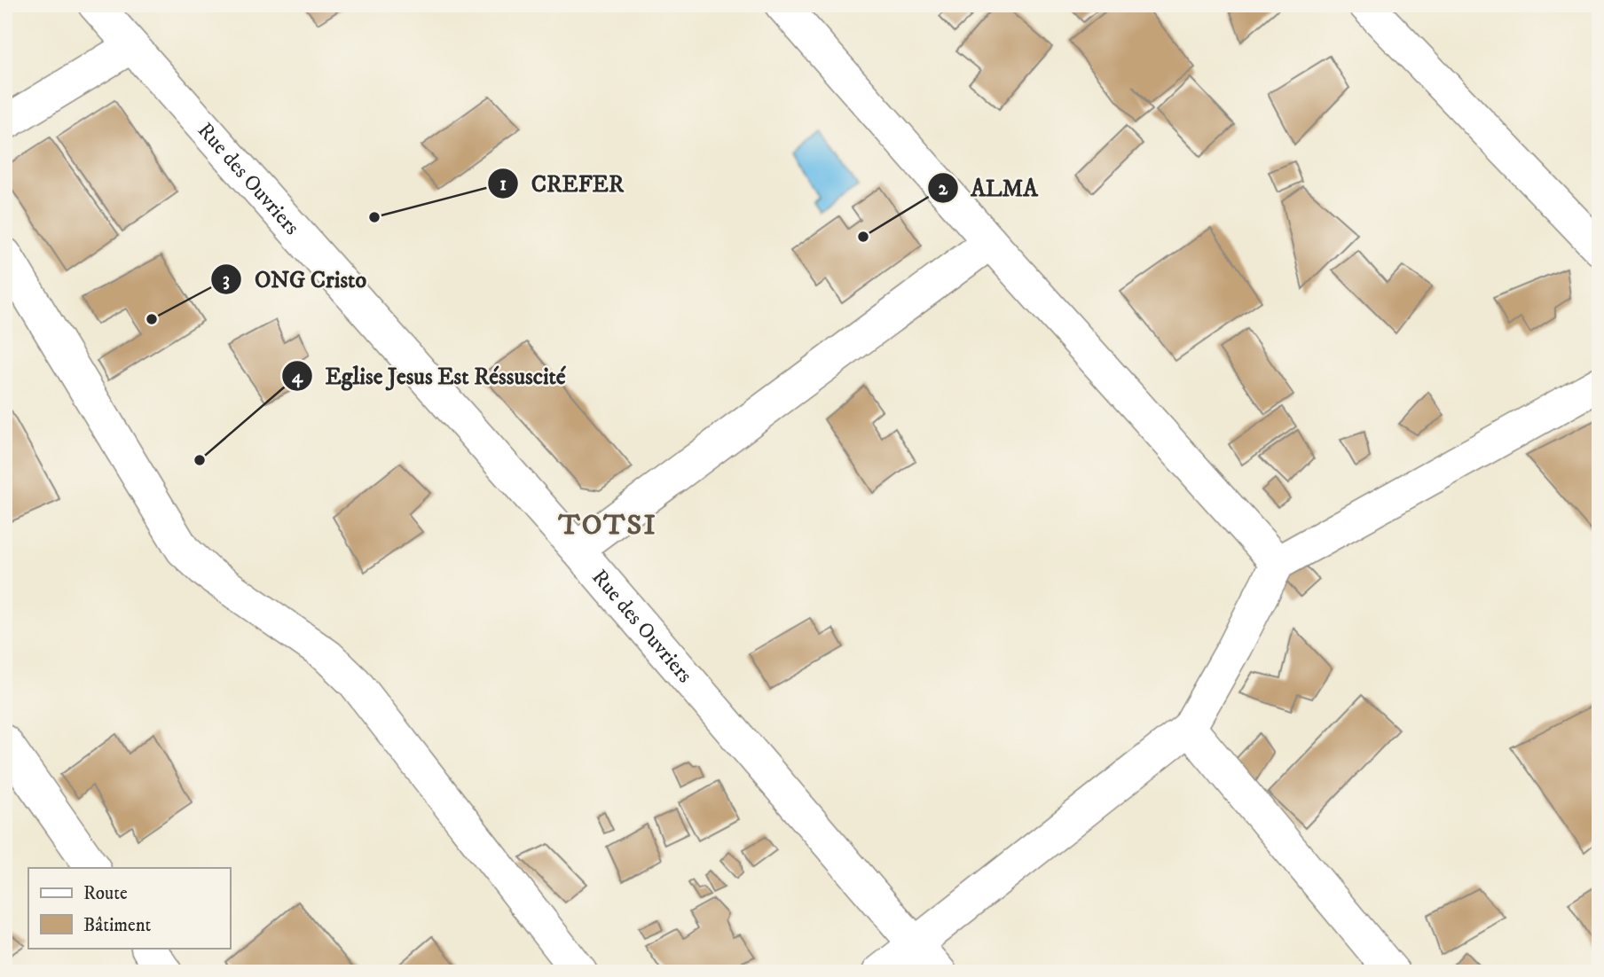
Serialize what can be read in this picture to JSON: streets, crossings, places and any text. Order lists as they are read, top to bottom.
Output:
{
  "streets": {
    "street": ["Rue des Ouvriers"]
  },
  "districts": ["TOTSI"],
  "places": [
    "CREFER",
    "ALMA",
    "ONG Cristo",
    "Eglise Jesus Est Réssuscité"
  ],
  "legend": ["Route", "Bâtiment"]
}
